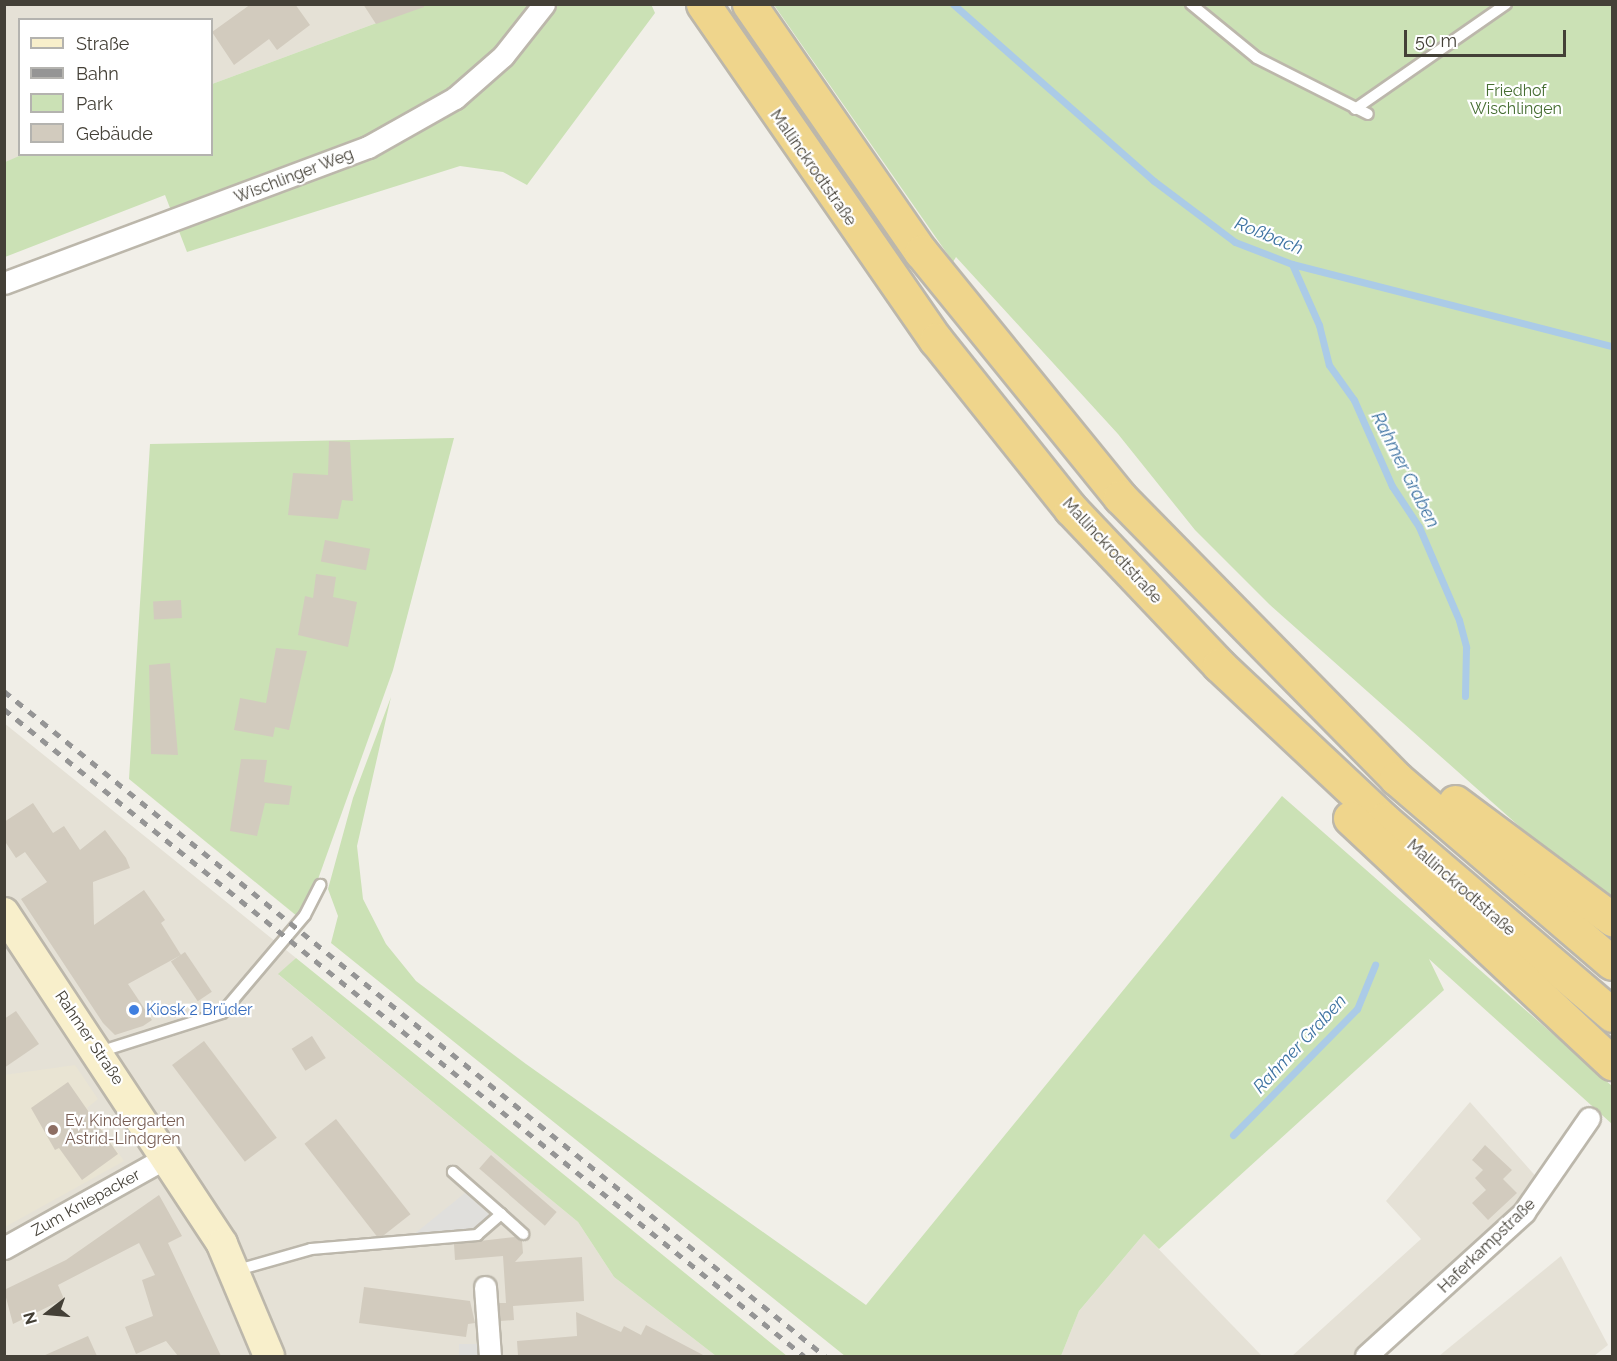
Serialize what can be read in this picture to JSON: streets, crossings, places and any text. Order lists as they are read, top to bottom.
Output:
{
  "streets": {
    "highway": ["Mallinckrodtstraße"],
    "main road": ["Rahmer Straße"],
    "street": ["Wischlinger Weg", "Zum Kniepacker", "Haferkampstraße"]
  },
  "crossings": [
    ["Rahmer Straße", "Zum Kniepacker"]
  ],
  "water": ["Roßbach", "Rahmer Graben"],
  "parks": ["Friedhof Wischlingen"],
  "places": ["Kiosk 2 Brüder", "Ev. Kindergarten Astrid-Lindgren"],
  "legend": [
    "Straße",
    "Bahn",
    "Park",
    "Gebäude"
  ],
  "scale_bar": "50 m",
  "north": "left"
}
